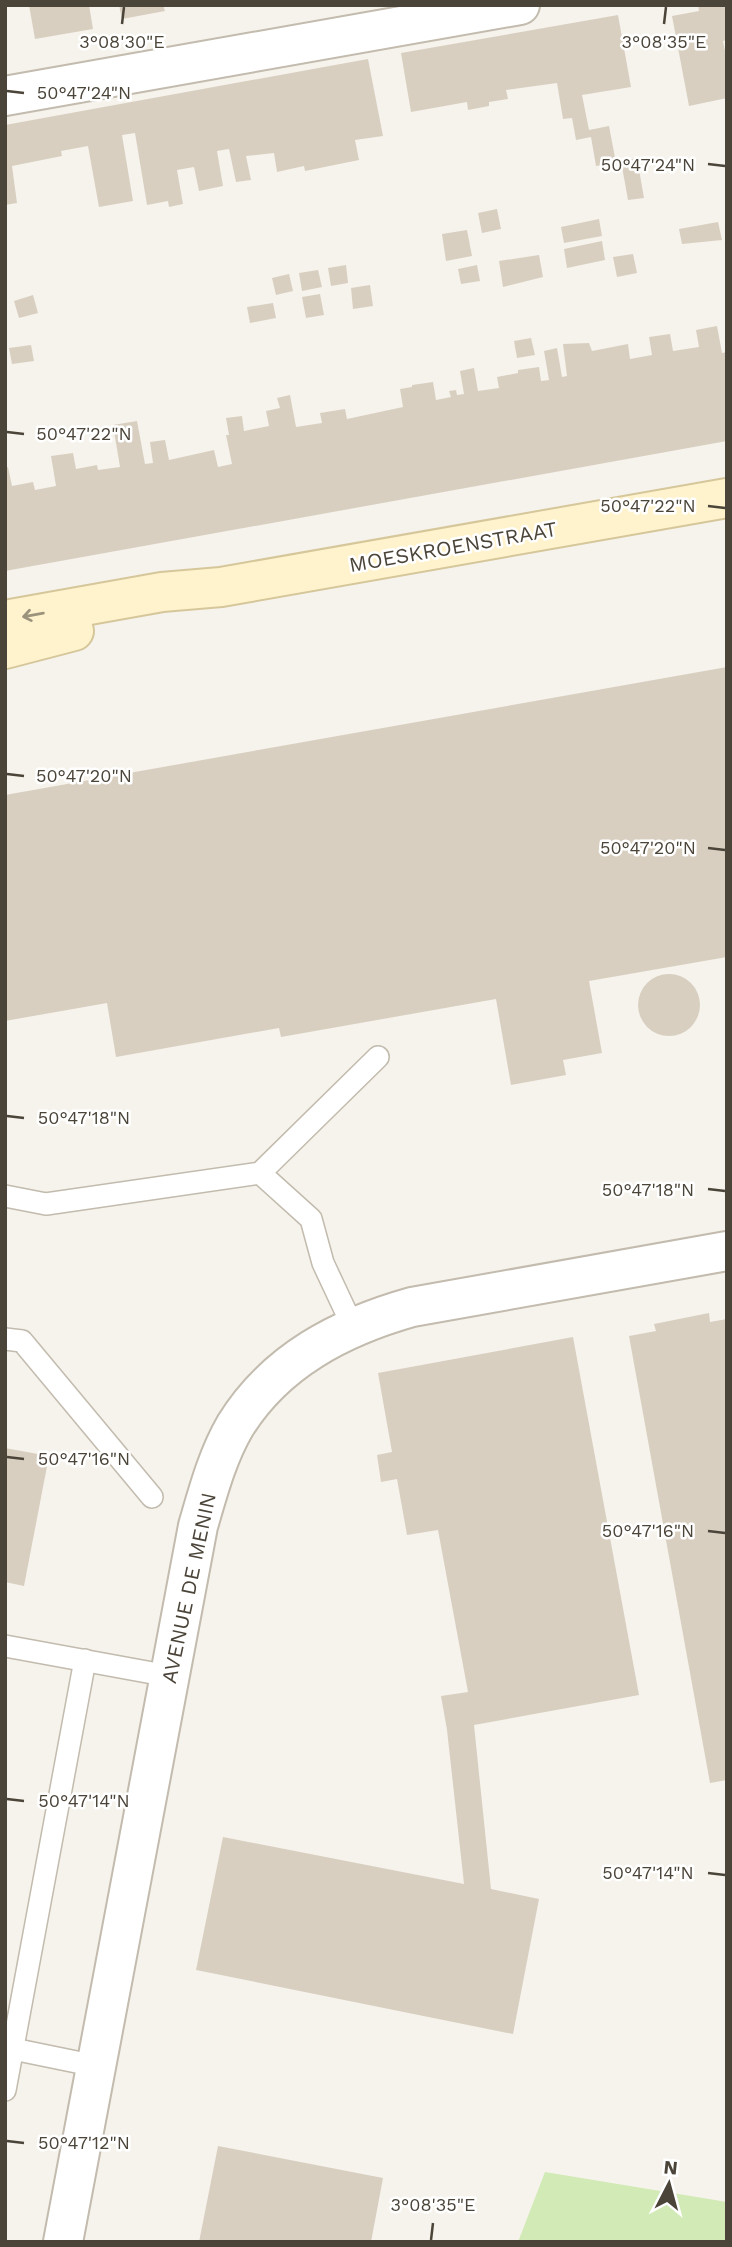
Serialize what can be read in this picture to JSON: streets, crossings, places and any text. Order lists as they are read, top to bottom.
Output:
{
  "streets": {
    "main road": ["MOESKROENSTRAAT"],
    "street": ["AVENUE DE MENIN"]
  },
  "north": "top",
  "coordinates": [
    "3°08'30\"E",
    "3°08'35\"E",
    "50°47'24\"N",
    "50°47'22\"N",
    "50°47'20\"N",
    "50°47'18\"N",
    "50°47'16\"N",
    "50°47'14\"N",
    "50°47'12\"N"
  ]
}
